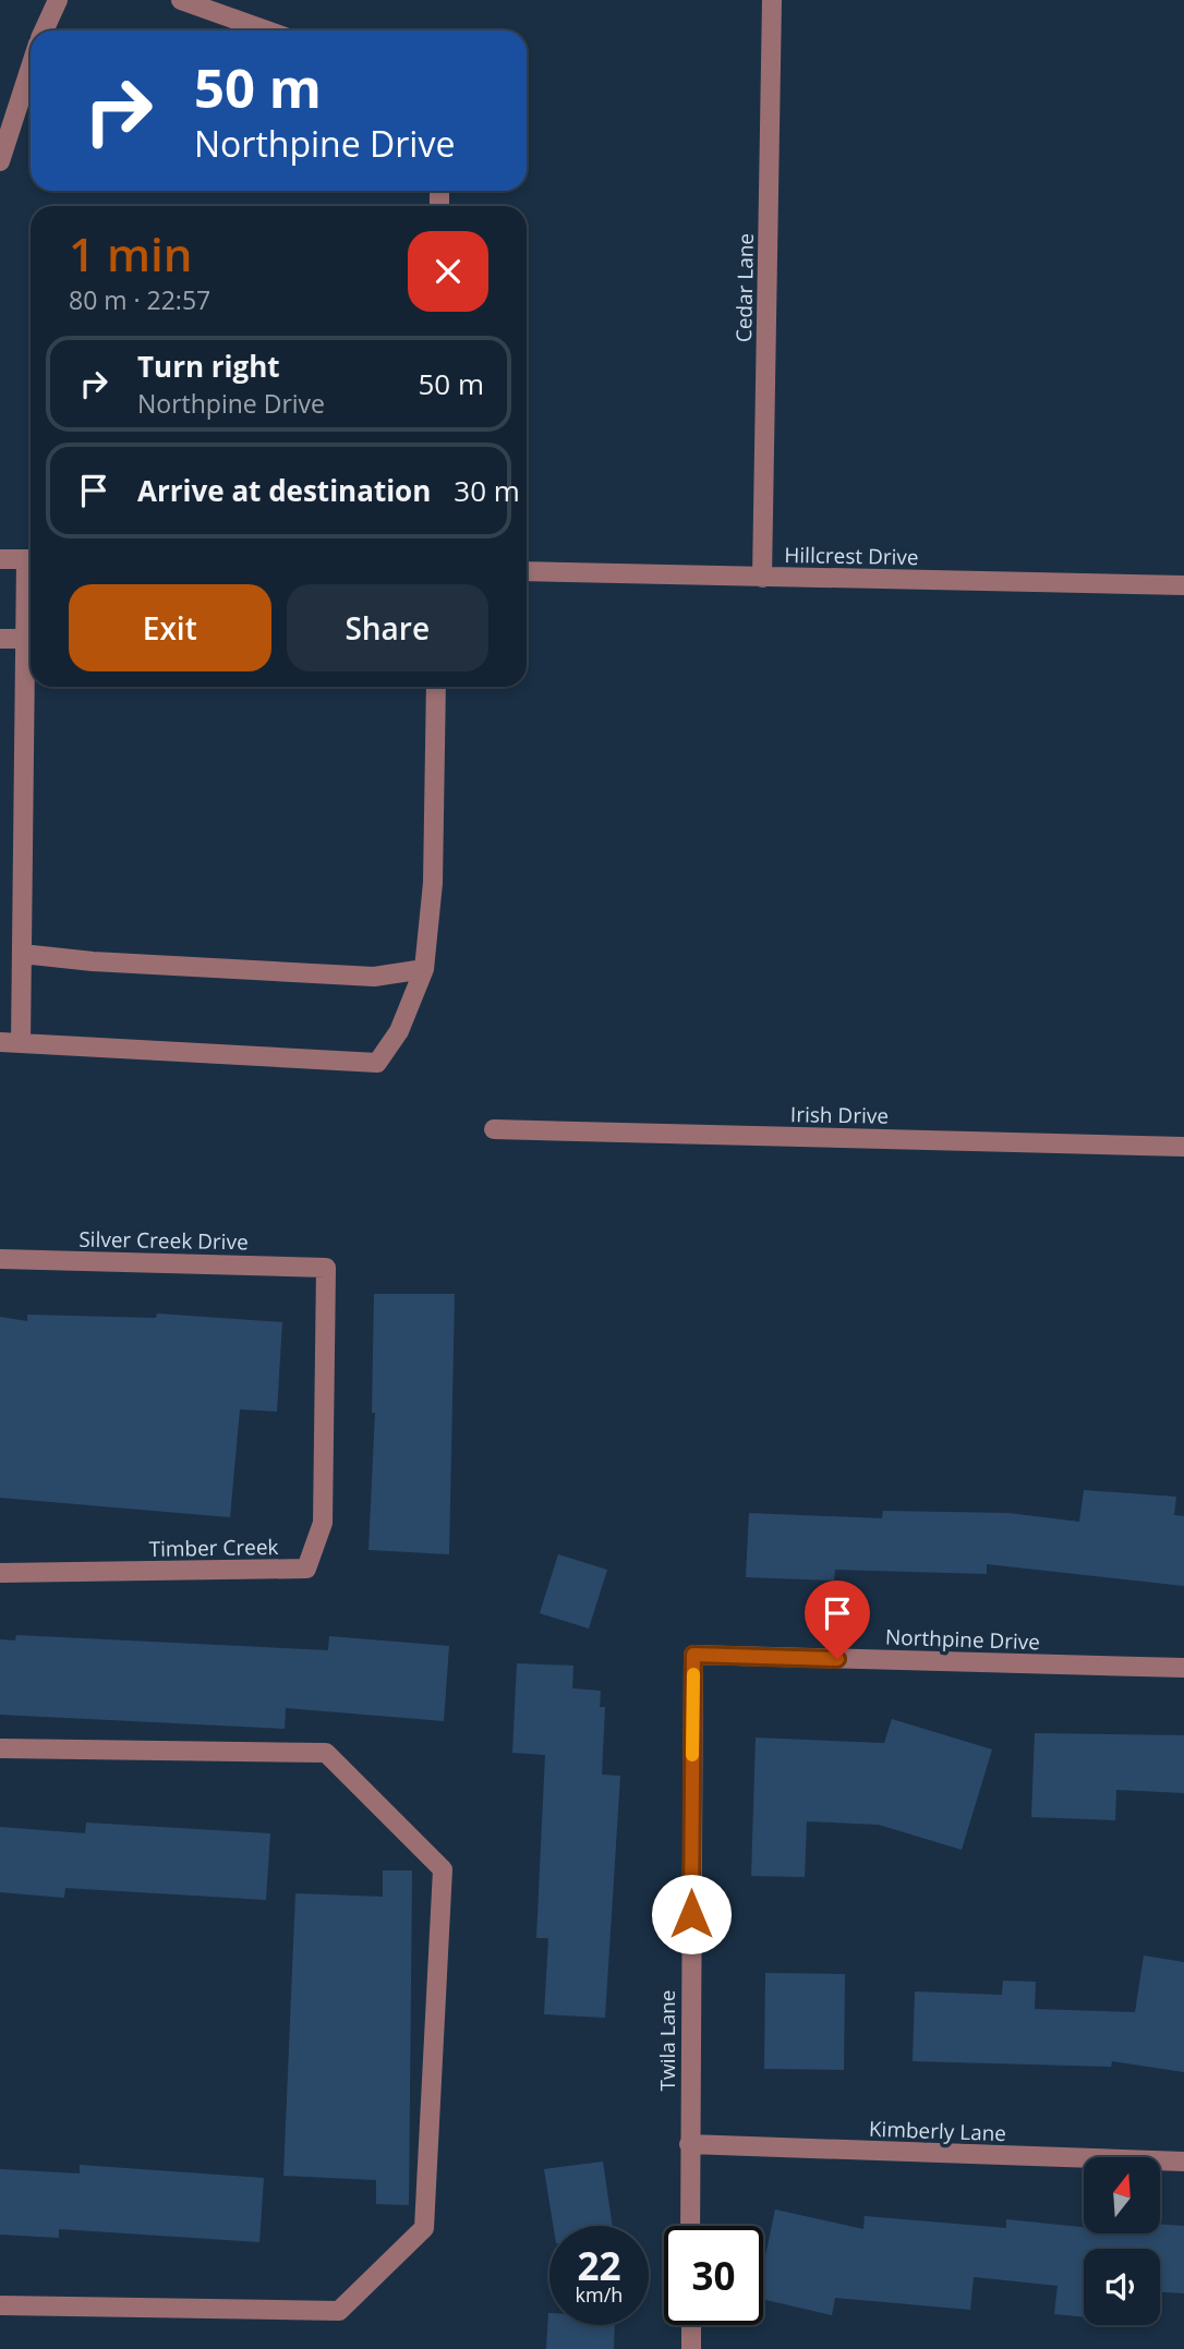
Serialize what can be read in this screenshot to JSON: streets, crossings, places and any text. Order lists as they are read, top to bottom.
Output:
{
  "streets": {
    "street": [
      "Cedar Lane",
      "Hillcrest Drive",
      "Irish Drive",
      "Silver Creek Drive",
      "Timber Creek",
      "Northpine Drive",
      "Twila Lane",
      "Kimberly Lane"
    ]
  },
  "crossings": [
    ["Cedar Lane", "Hillcrest Drive"],
    ["Silver Creek Drive", "Timber Creek"],
    ["Northpine Drive", "Twila Lane"],
    ["Twila Lane", "Kimberly Lane"]
  ],
  "north": "top",
  "page": {
    "turn": ["50 m", "Northpine Drive"],
    "heading": ["1 min", "80 m · 22:57"],
    "list": [
      {
        "name": "Turn right",
        "note": "Northpine Drive",
        "value": "50 m"
      },
      {
        "name": "Arrive at destination",
        "value": "30 m"
      }
    ],
    "buttons": ["Exit", "Share"],
    "speed": "22 km/h",
    "limit": "30"
  }
}
